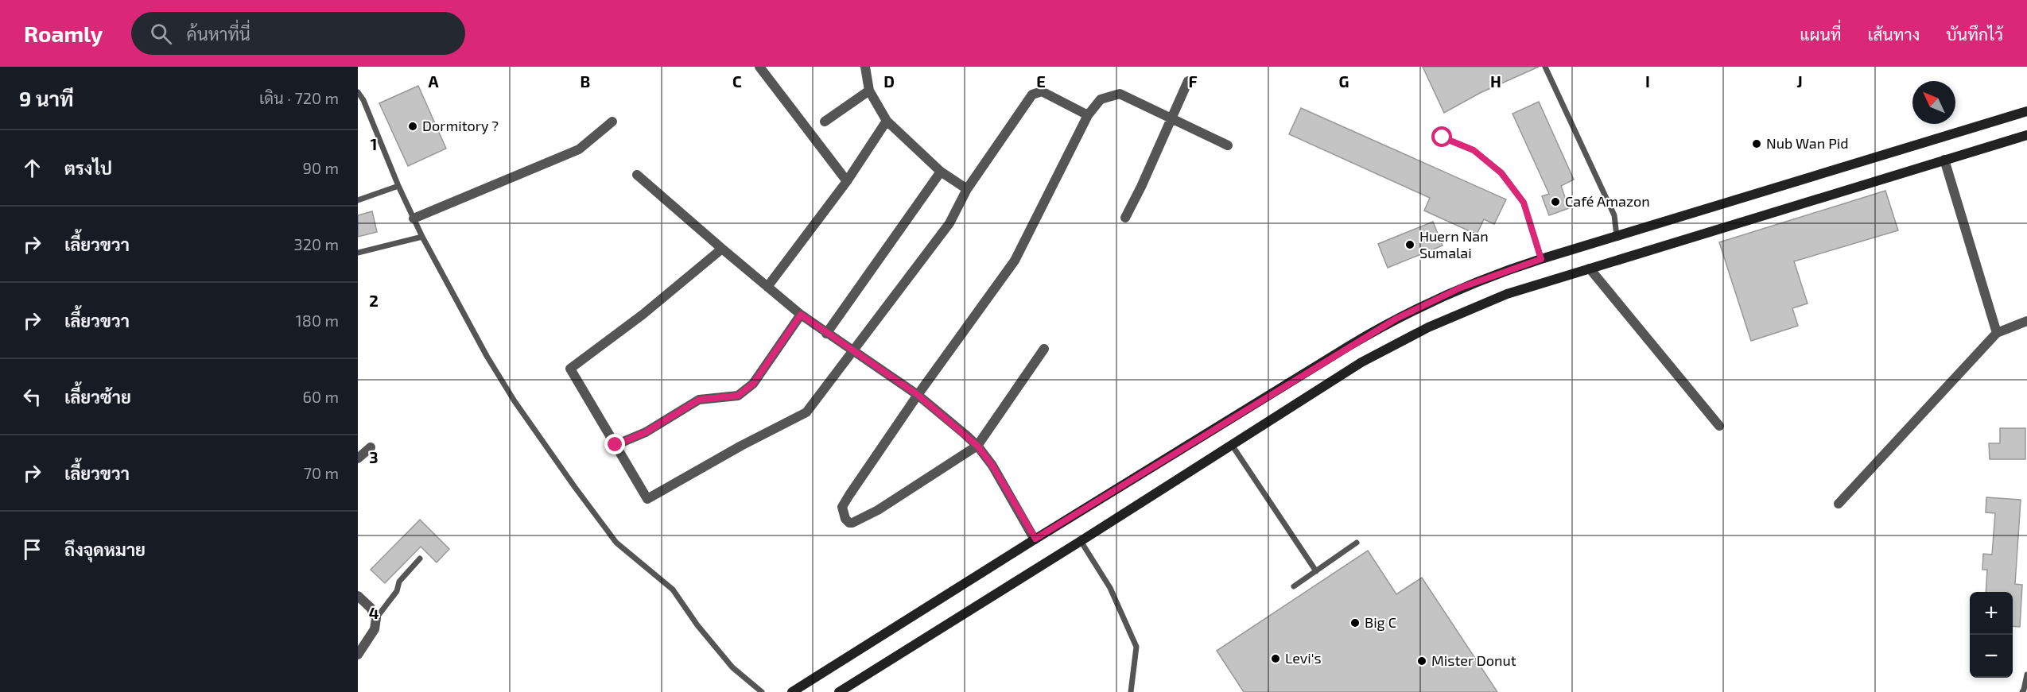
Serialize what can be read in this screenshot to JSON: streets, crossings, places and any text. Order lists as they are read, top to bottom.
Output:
{
  "places": [
    "Dormitory ?",
    "Nub Wan Pid",
    "Café Amazon",
    "Huern Nan Sumalai",
    "Big C",
    "Levi's",
    "Mister Donut"
  ],
  "north": "top left",
  "page": {
    "header": "Roamly",
    "search": "ค้นหาที่นี่",
    "nav": ["แผนที่", "เส้นทาง", "บันทึกไว้"],
    "heading": ["9 นาที", "เดิน · 720 m"],
    "list": [
      ["ตรงไป", "90 m"],
      ["เลี้ยวขวา", "320 m"],
      ["เลี้ยวขวา", "180 m"],
      ["เลี้ยวซ้าย", "60 m"],
      ["เลี้ยวขวา", "70 m"],
      "ถึงจุดหมาย"
    ],
    "map_buttons": ["+", "−"]
  },
  "grid": {
    "columns": [
      "A",
      "B",
      "C",
      "D",
      "E",
      "F",
      "G",
      "H",
      "I",
      "J"
    ],
    "rows": [
      "1",
      "2",
      "3",
      "4"
    ]
  }
}
